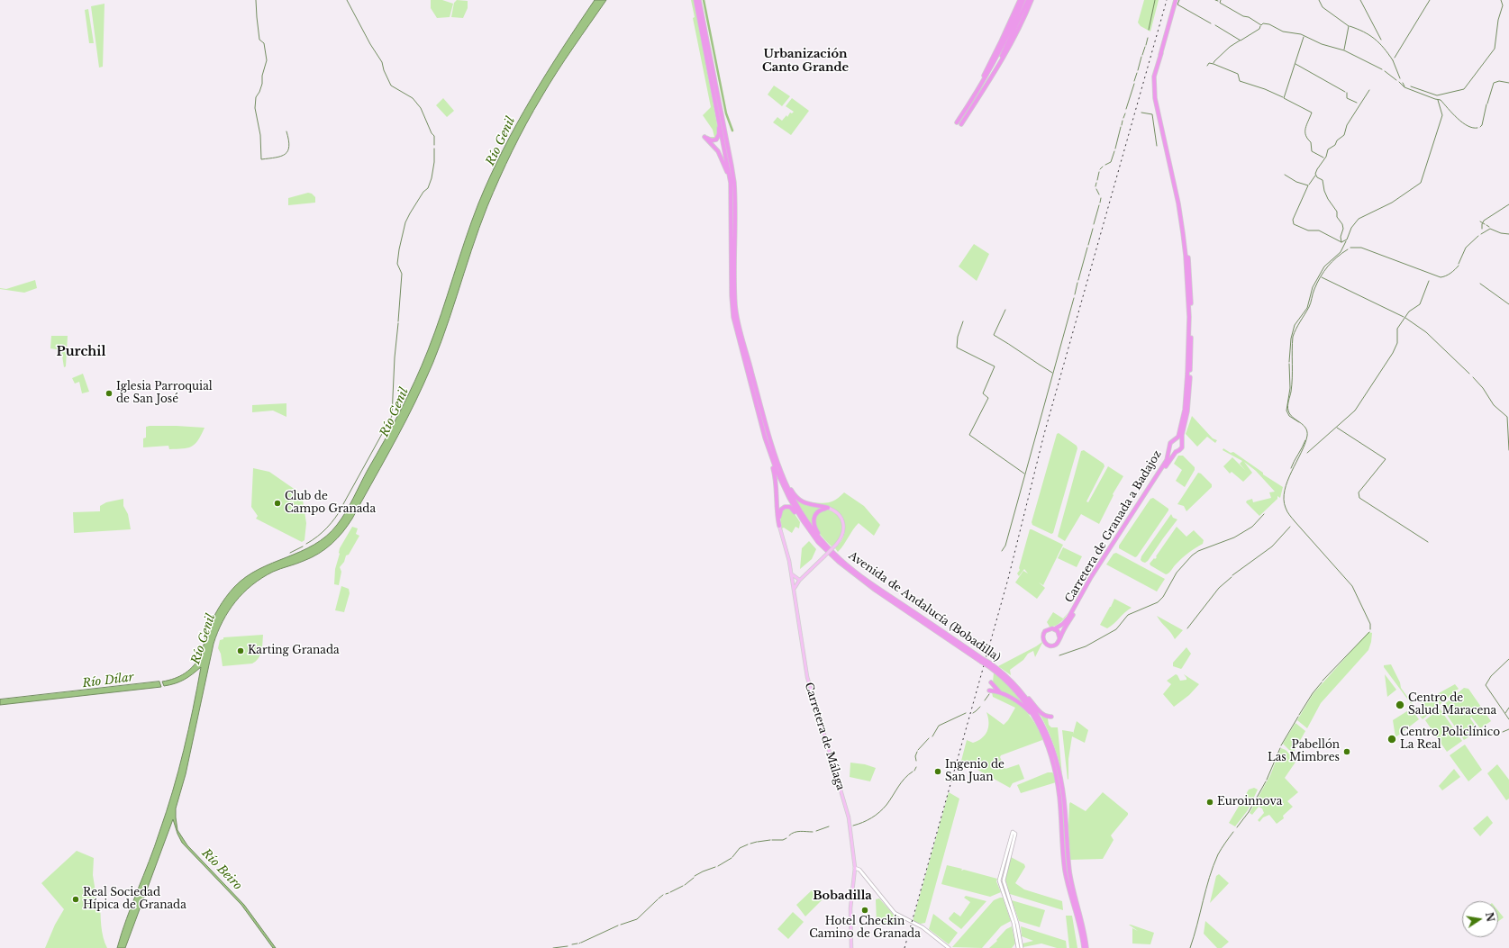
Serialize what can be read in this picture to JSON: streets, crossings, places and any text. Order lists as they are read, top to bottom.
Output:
{
  "streets": {
    "highway": ["Carretera de Granada a Badajoz", "Avenida de Andalucía (Bobadilla)"],
    "main road": ["Carretera de Málaga"]
  },
  "districts": ["Urbanización Canto Grande", "Purchil", "Bobadilla"],
  "water": ["Río Genil", "Río Dílar", "Río Beiro"],
  "places": [
    "Iglesia Parroquial de San José",
    "Club de Campo Granada",
    "Karting Granada",
    "Centro de Salud Maracena",
    "Centro Policlínico La Real",
    "Pabellón Las Mimbres",
    "Ingenio de San Juan",
    "Euroinnova",
    "Real Sociedad Hípica de Granada",
    "Hotel Checkin Camino de Granada"
  ],
  "north": "right"
}
